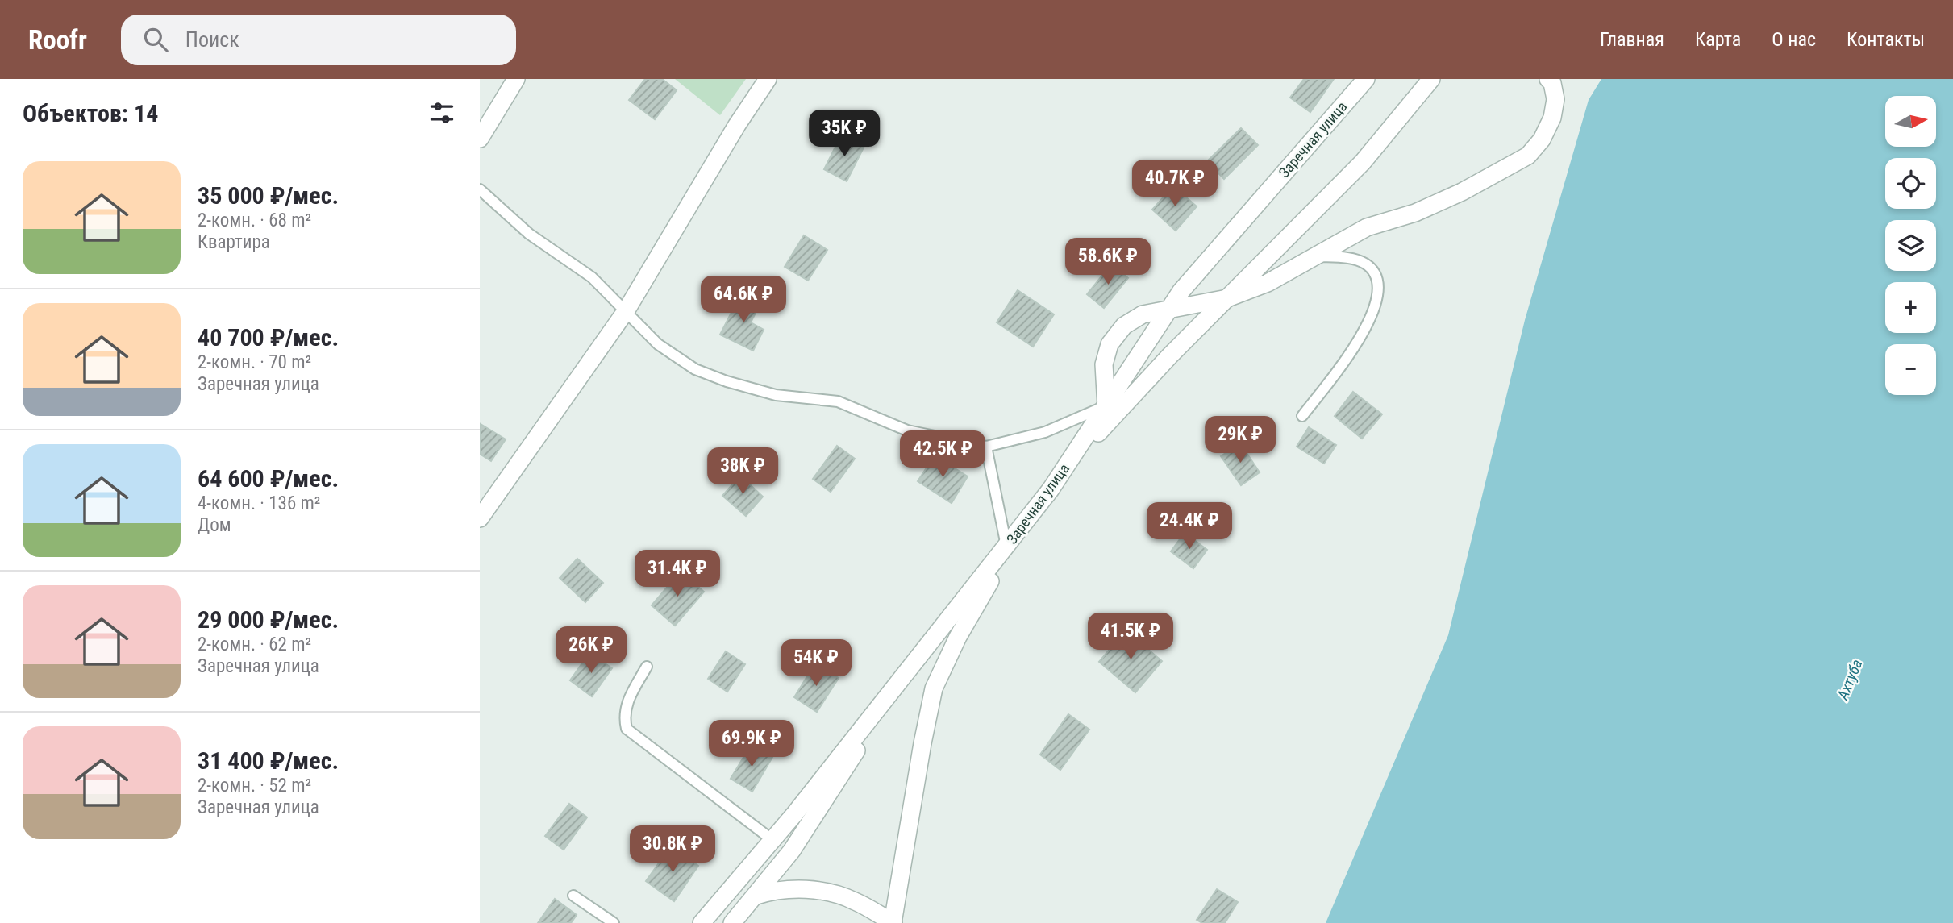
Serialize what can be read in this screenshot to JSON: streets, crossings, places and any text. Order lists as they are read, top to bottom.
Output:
{
  "streets": {
    "street": ["Заречная улица"]
  },
  "water": ["Ахтуба"],
  "north": "right",
  "page": {
    "header": "Roofr",
    "search": "Поиск",
    "nav": [
      "Главная",
      "Карта",
      "О нас",
      "Контакты"
    ],
    "heading": "Объектов: 14",
    "map_buttons": ["+", "−"],
    "price": [
      "35K ₽",
      "40.7K ₽",
      "58.6K ₽",
      "64.6K ₽",
      "29K ₽",
      "42.5K ₽",
      "38K ₽",
      "24.4K ₽",
      "31.4K ₽",
      "41.5K ₽",
      "26K ₽",
      "54K ₽",
      "69.9K ₽",
      "30.8K ₽"
    ],
    "list": [
      {
        "name": "35 000 ₽/мес.",
        "note": "2-комн. · 68 m² · Квартира"
      },
      {
        "name": "40 700 ₽/мес.",
        "note": "2-комн. · 70 m² · Заречная улица"
      },
      {
        "name": "64 600 ₽/мес.",
        "note": "4-комн. · 136 m² · Дом"
      },
      {
        "name": "29 000 ₽/мес.",
        "note": "2-комн. · 62 m² · Заречная улица"
      },
      {
        "name": "31 400 ₽/мес.",
        "note": "2-комн. · 52 m² · Заречная улица"
      }
    ]
  }
}
